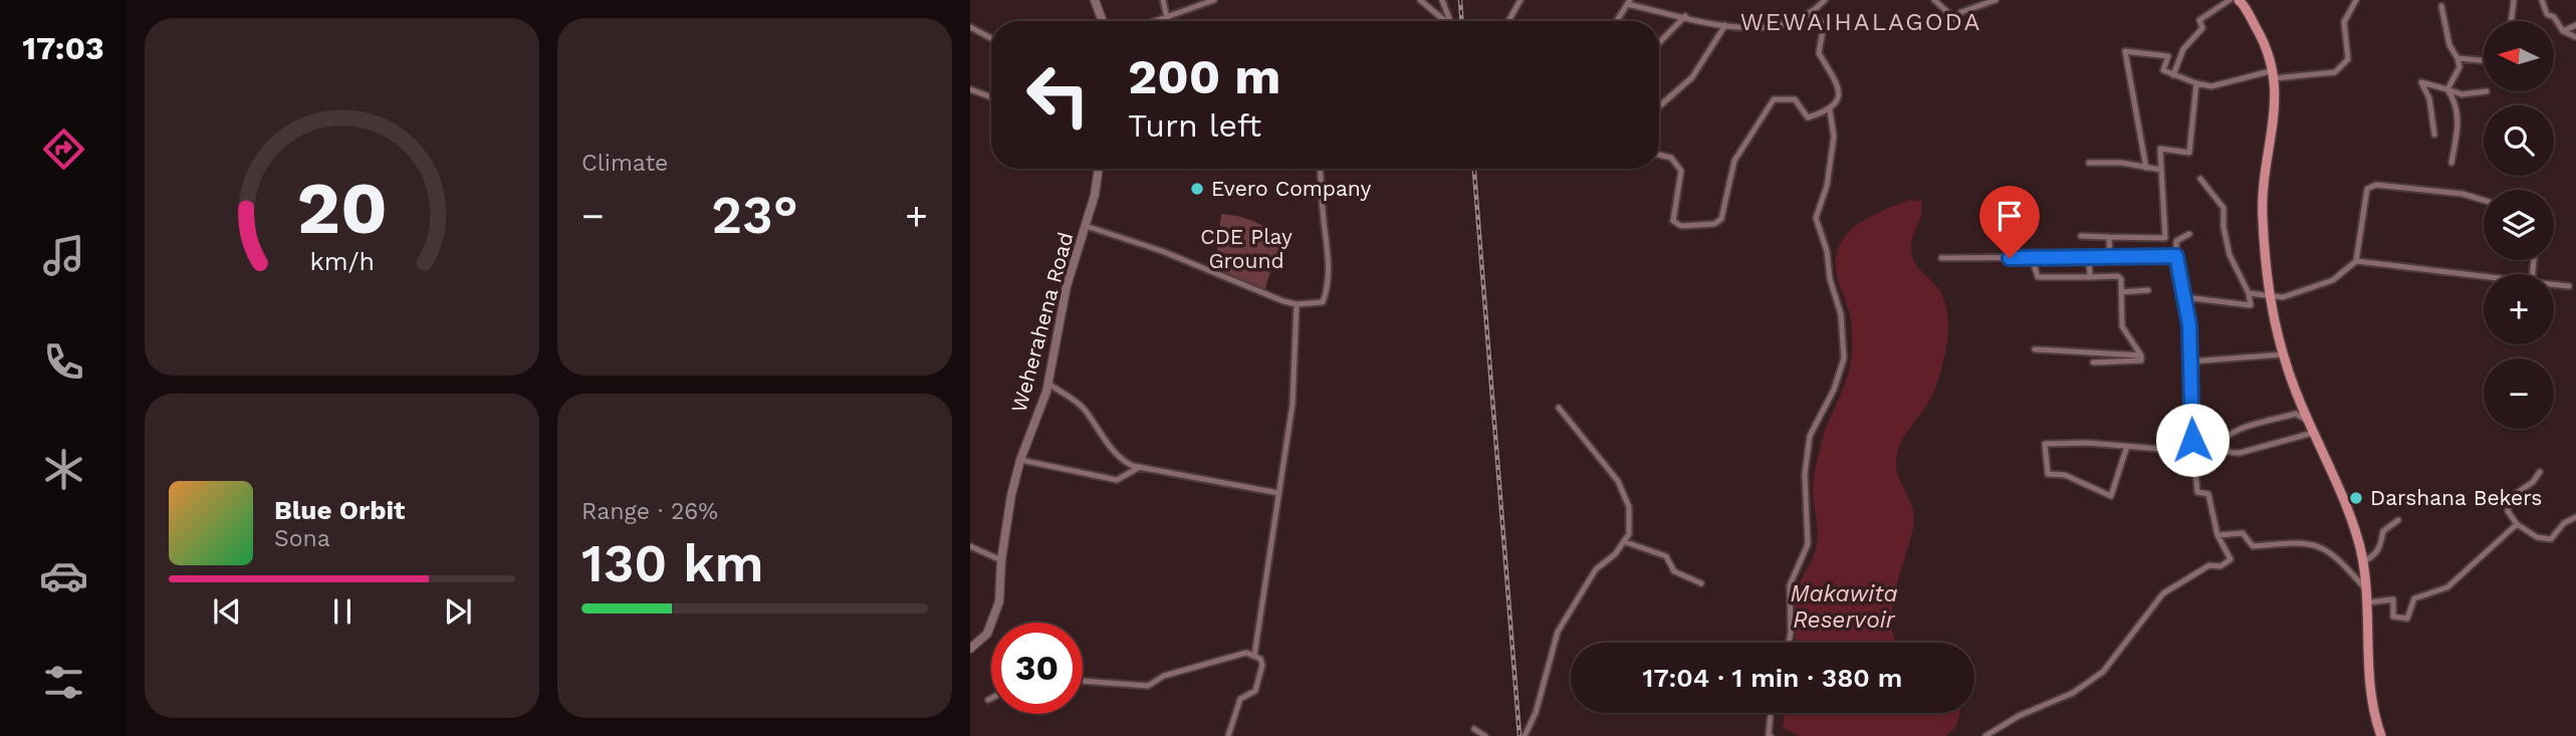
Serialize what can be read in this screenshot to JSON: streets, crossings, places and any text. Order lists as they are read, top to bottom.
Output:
{
  "streets": {
    "main road": ["Weherahena Road"]
  },
  "districts": ["WEWAIHALAGODA"],
  "water": ["Makawita Reservoir"],
  "parks": ["CDE Play Ground"],
  "places": ["Evero Company", "Darshana Bekers"],
  "north": "left",
  "page": {
    "tabs": "17:03",
    "tile": [
      "Climate",
      ["Range · 26%", "130 km"]
    ],
    "map_buttons": ["+", "−"],
    "turn": ["200 m", "Turn left"],
    "heat": ["−", "23°", "+"],
    "song": ["Blue Orbit", "Sona"],
    "limit": "30",
    "trip": "17:04 · 1 min · 380 m",
    "gauge": ["20", "km/h"]
  }
}
